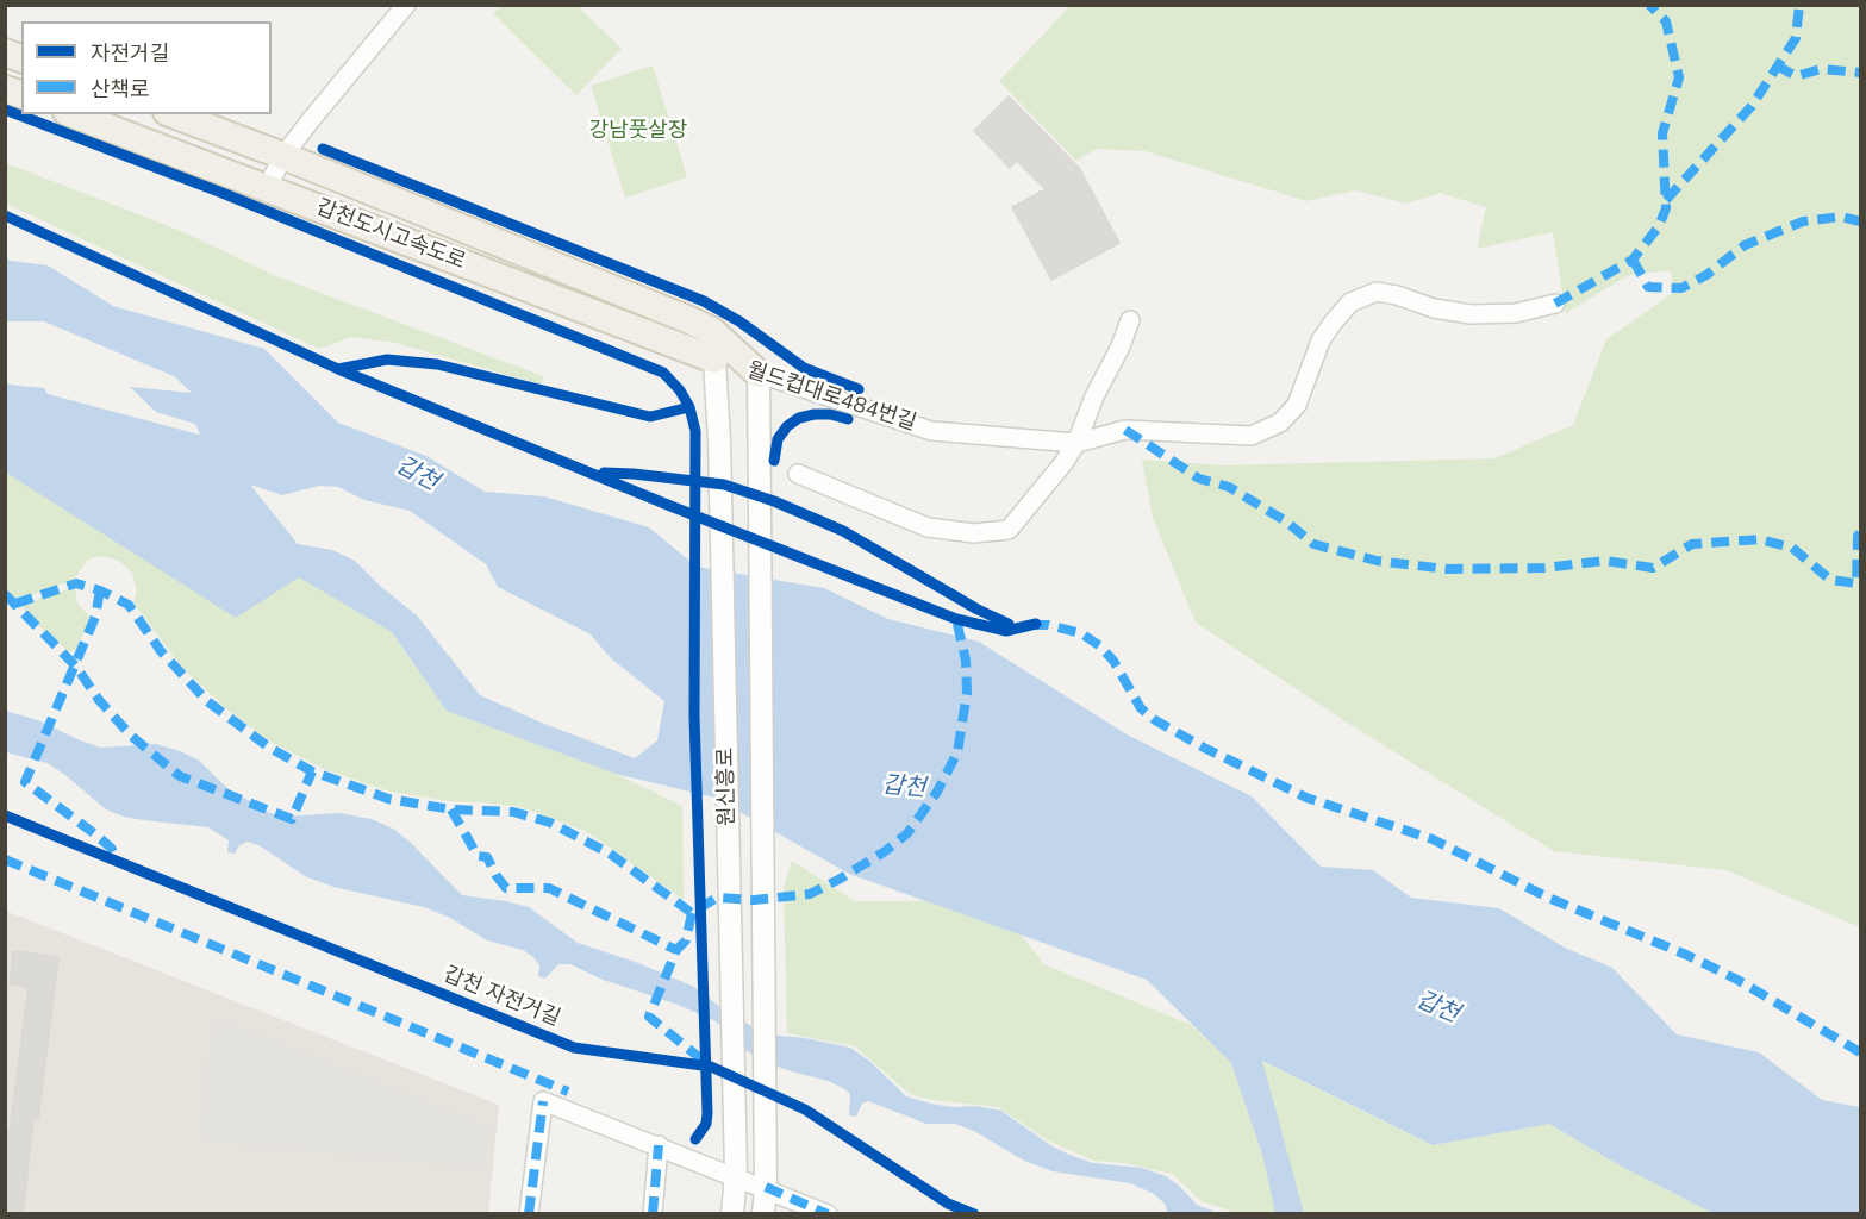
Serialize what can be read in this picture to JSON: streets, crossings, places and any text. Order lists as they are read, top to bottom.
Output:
{
  "streets": {
    "main road": ["갑천도시고속도로"],
    "street": ["월드컵대로484번길", "원신흥로"],
    "cycle path": ["갑천 자전거길"]
  },
  "crossings": [
    ["갑천도시고속도로", "월드컵대로484번길"],
    ["갑천도시고속도로", "원신흥로"],
    ["월드컵대로484번길", "원신흥로"]
  ],
  "water": ["갑천"],
  "parks": ["강남풋살장"],
  "legend": ["자전거길", "산책로"]
}
